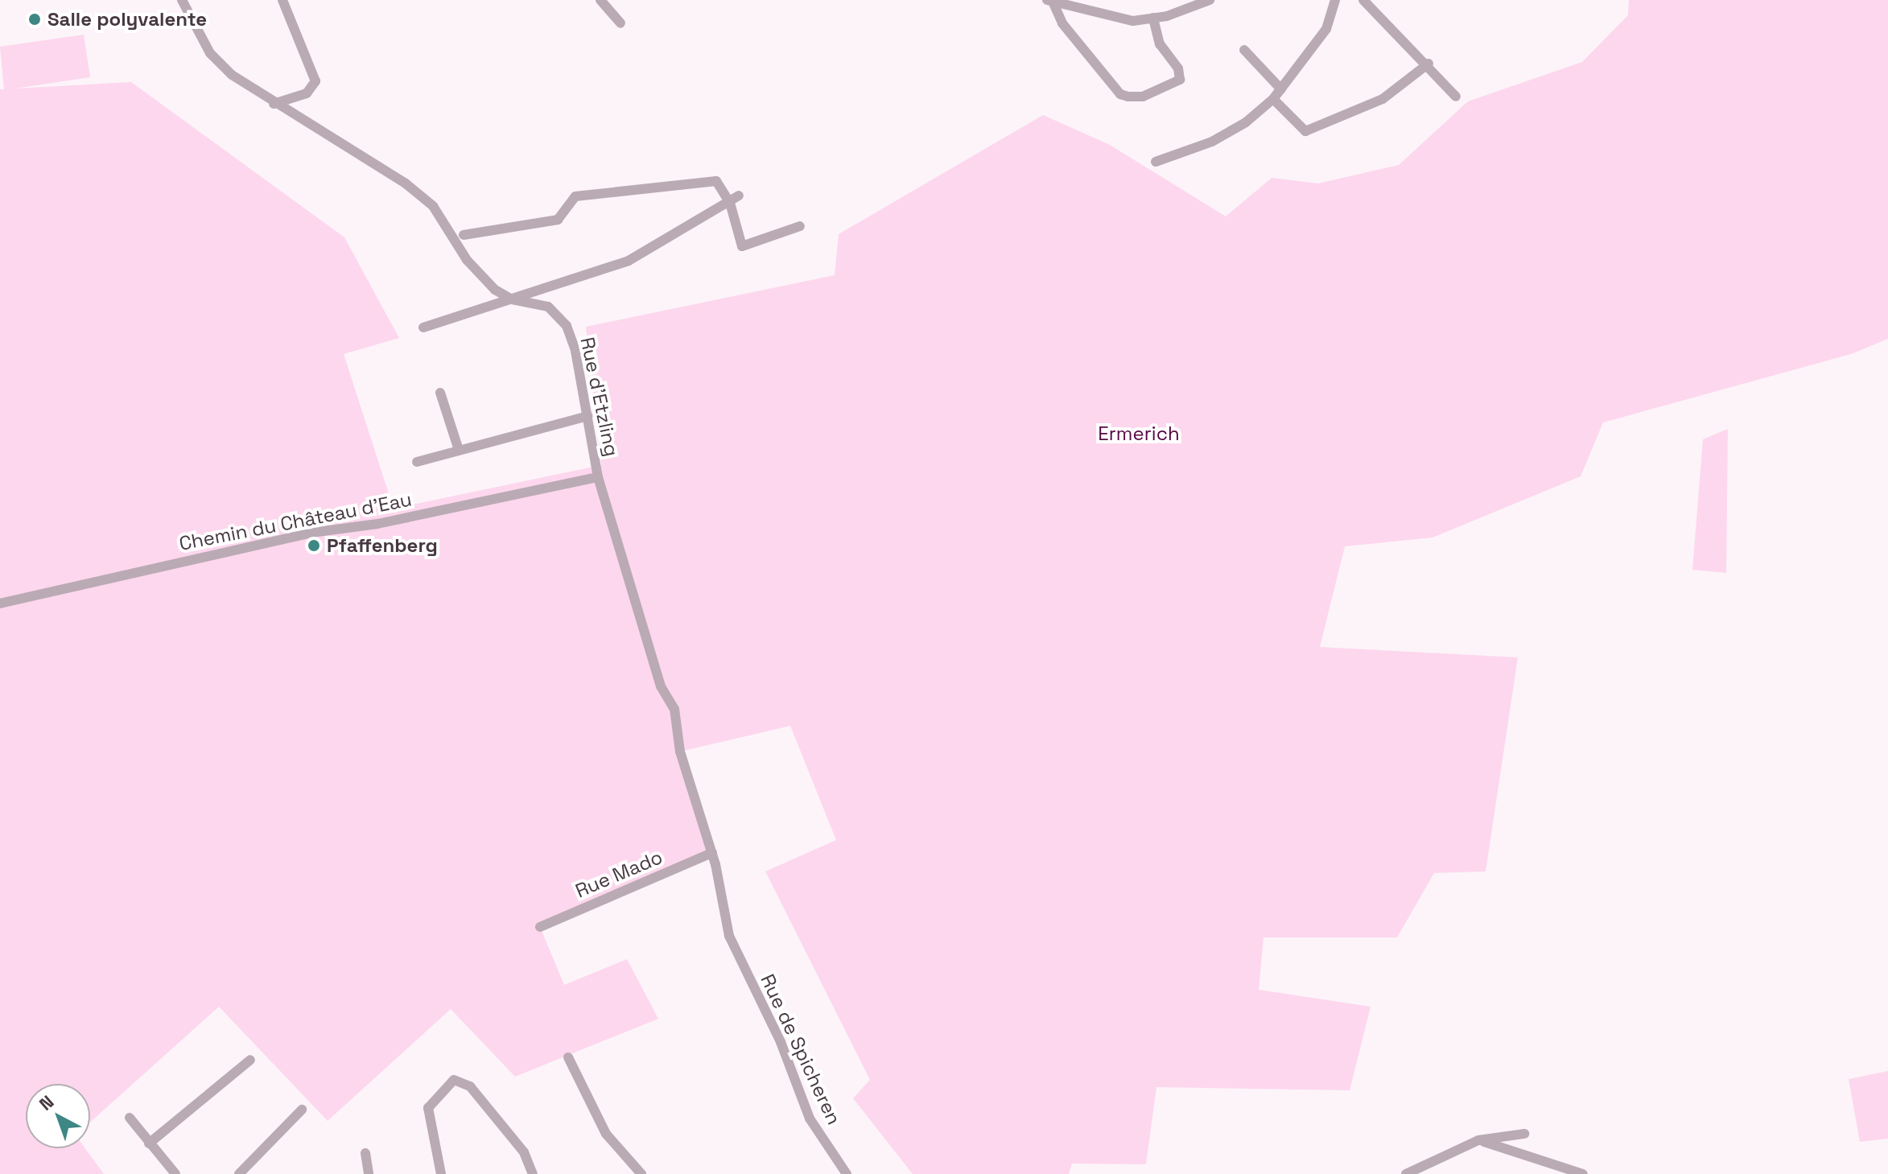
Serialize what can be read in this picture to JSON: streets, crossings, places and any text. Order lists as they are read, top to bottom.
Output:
{
  "streets": {
    "street": [
      "Rue d'Etzling",
      "Chemin du Château d'Eau",
      "Rue Mado",
      "Rue de Spicheren"
    ]
  },
  "crossings": [
    ["Rue d'Etzling", "Chemin du Château d'Eau"],
    ["Rue d'Etzling", "Rue Mado"],
    ["Rue d'Etzling", "Rue de Spicheren"]
  ],
  "parks": ["Ermerich"],
  "places": ["Salle polyvalente", "Pfaffenberg"],
  "north": "top left"
}
